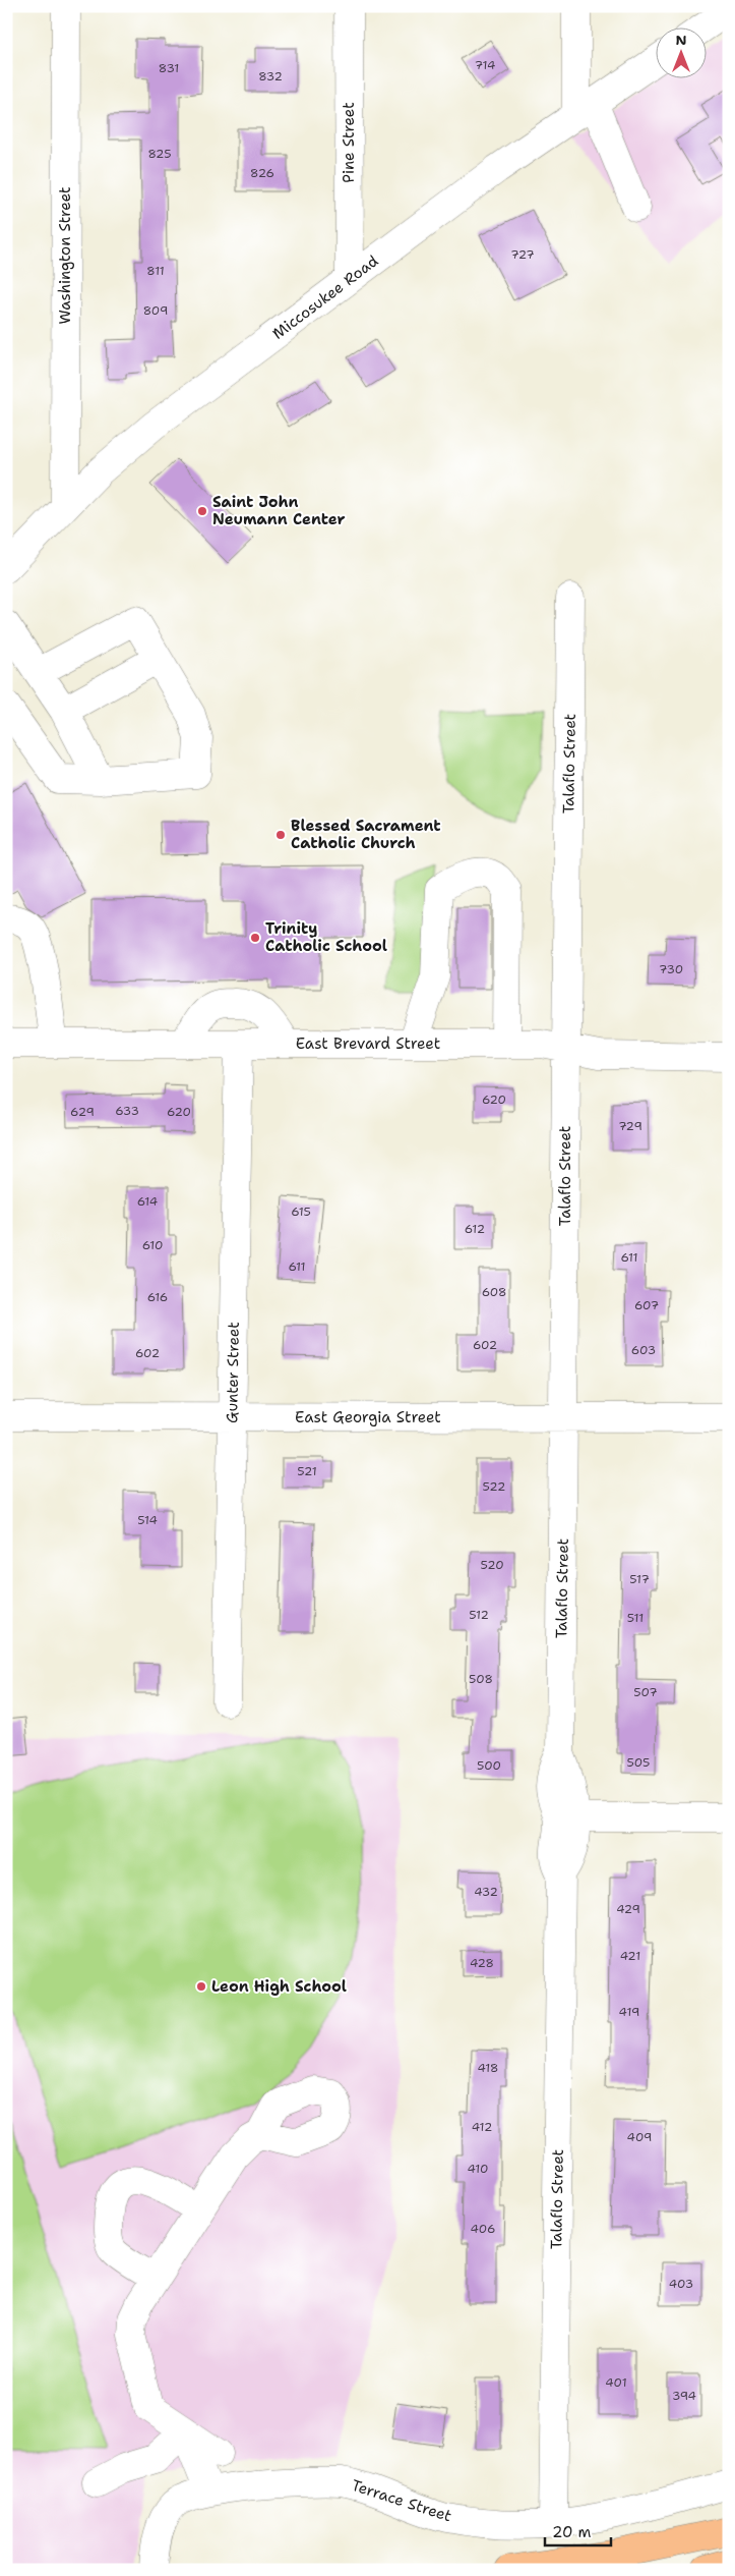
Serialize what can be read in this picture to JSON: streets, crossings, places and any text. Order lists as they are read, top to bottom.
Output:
{
  "streets": {
    "street": [
      "Pine Street",
      "Washington Street",
      "Miccosukee Road",
      "Talaflo Street",
      "East Brevard Street",
      "Gunter Street",
      "East Georgia Street",
      "Terrace Street"
    ]
  },
  "crossings": [
    ["Pine Street", "Miccosukee Road"],
    ["Washington Street", "Miccosukee Road"],
    ["Talaflo Street", "East Brevard Street"],
    ["Talaflo Street", "East Georgia Street"],
    ["Talaflo Street", "Terrace Street"],
    ["East Brevard Street", "Gunter Street"],
    ["Gunter Street", "East Georgia Street"]
  ],
  "places": [
    "Saint John Neumann Center",
    "Blessed Sacrament Catholic Church",
    "Trinity Catholic School",
    "Leon High School"
  ],
  "house_numbers": [
    "714",
    "831",
    "832",
    "825",
    "826",
    "727",
    "811",
    "809",
    "730",
    "620",
    "633",
    "629",
    "620",
    "729",
    "614",
    "615",
    "612",
    "610",
    "611",
    "611",
    "608",
    "616",
    "607",
    "602",
    "603",
    "602",
    "521",
    "522",
    "514",
    "520",
    "517",
    "512",
    "511",
    "508",
    "507",
    "505",
    "500",
    "432",
    "429",
    "421",
    "428",
    "419",
    "418",
    "412",
    "409",
    "410",
    "406",
    "403",
    "401",
    "394"
  ],
  "scale_bar": "20 m",
  "north": "top"
}
